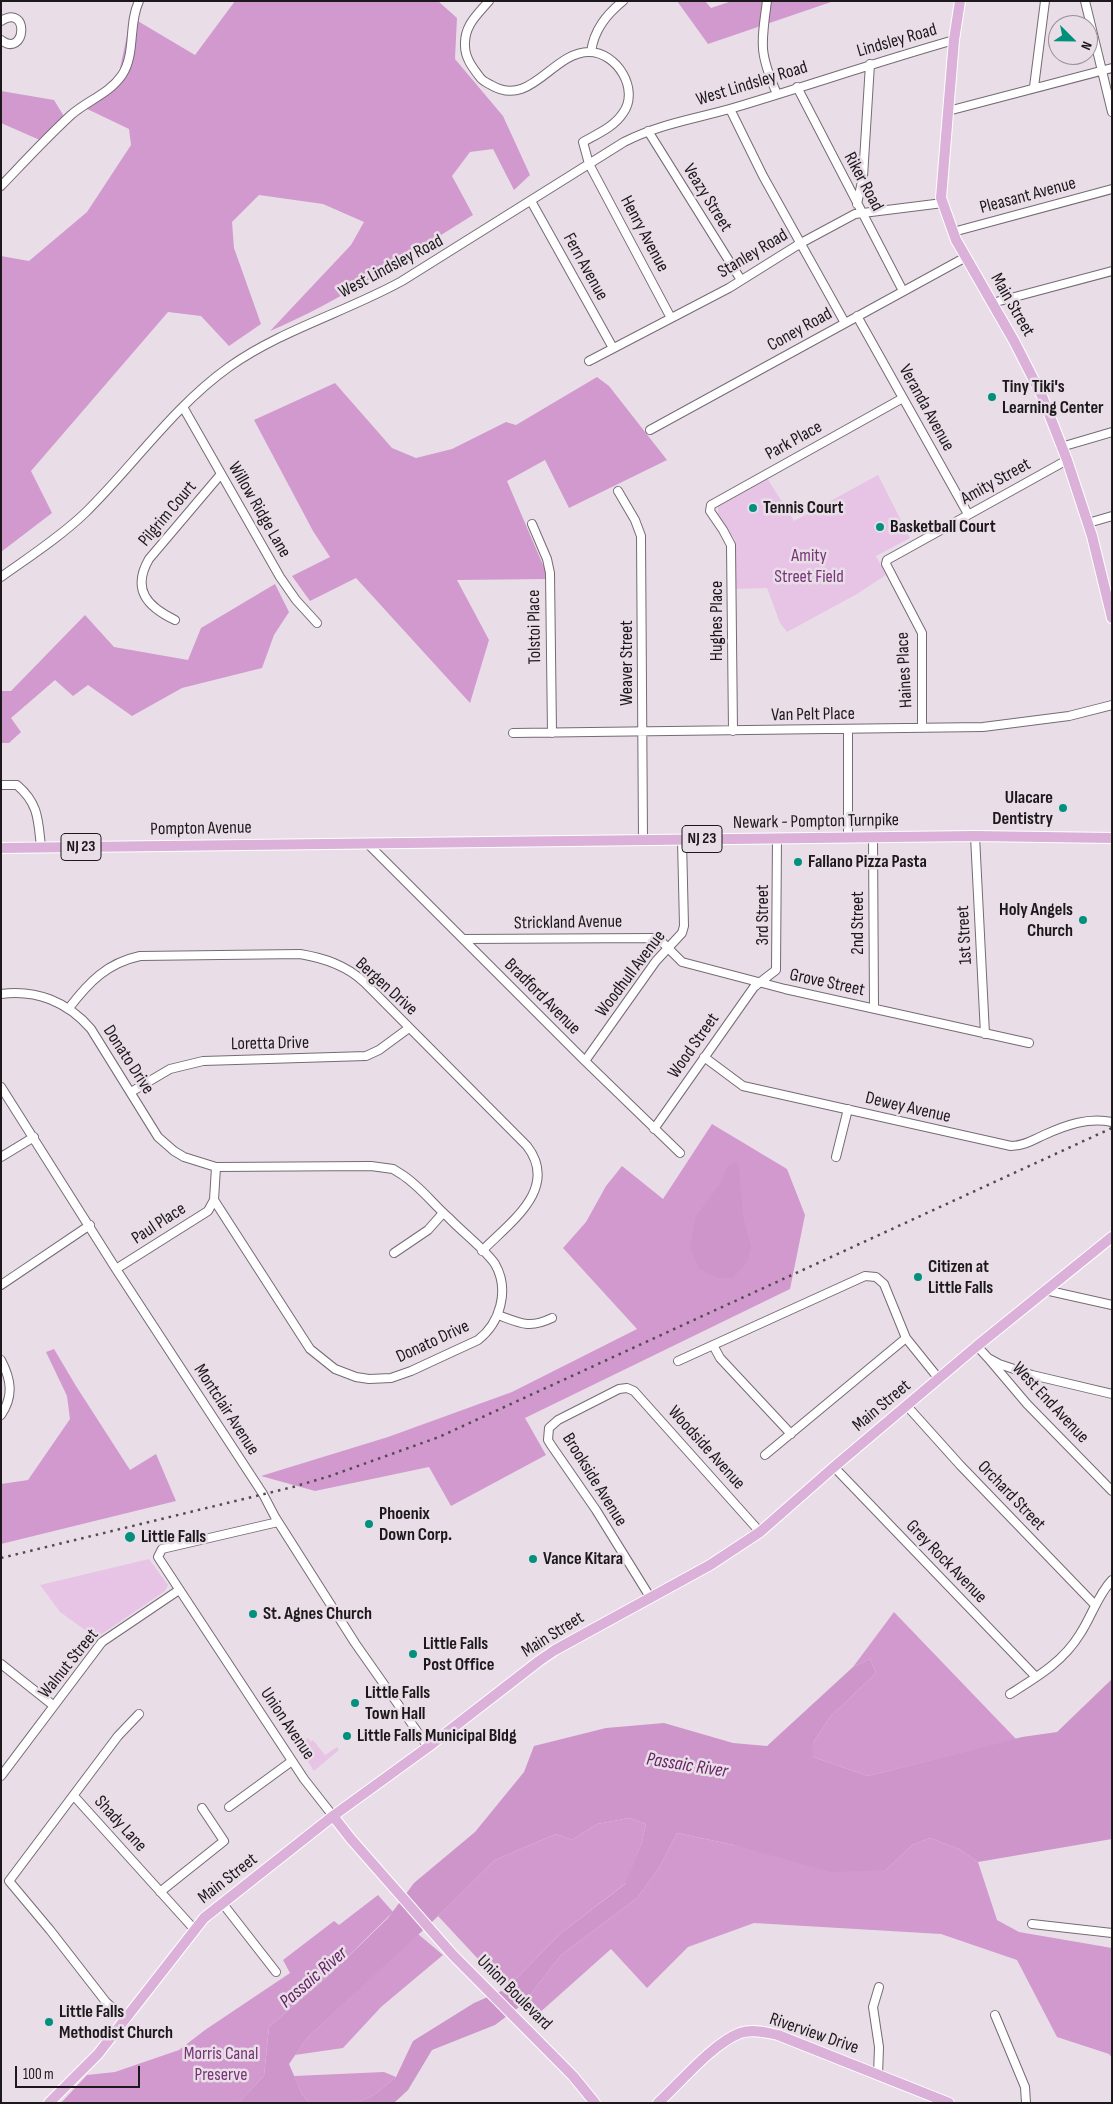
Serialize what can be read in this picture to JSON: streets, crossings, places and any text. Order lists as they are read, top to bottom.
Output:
{
  "streets": {
    "main road": [
      "Main Street",
      "Newark - Pompton Turnpike",
      "Pompton Avenue",
      "NJ 23",
      "Union Avenue",
      "Union Boulevard",
      "Riverview Drive"
    ],
    "street": [
      "Lindsley Road",
      "West Lindsley Road",
      "Riker Road",
      "Pleasant Avenue",
      "Veazy Street",
      "Henry Avenue",
      "Stanley Road",
      "Fern Avenue",
      "Coney Road",
      "Veranda Avenue",
      "Park Place",
      "Amity Street",
      "Willow Ridge Lane",
      "Pilgrim Court",
      "Hughes Place",
      "Tolstoi Place",
      "Weaver Street",
      "Haines Place",
      "Van Pelt Place",
      "3rd Street",
      "Strickland Avenue",
      "2nd Street",
      "1st Street",
      "Woodhull Avenue",
      "Grove Street",
      "Bergen Drive",
      "Bradford Avenue",
      "Loretta Drive",
      "Wood Street",
      "Donato Drive",
      "Dewey Avenue",
      "Paul Place",
      "West End Avenue",
      "Montclair Avenue",
      "Woodside Avenue",
      "Brookside Avenue",
      "Orchard Street",
      "Grey Rock Avenue",
      "Walnut Street",
      "Shady Lane"
    ]
  },
  "crossings": [
    ["Lindsley Road", "West Lindsley Road"],
    ["Lindsley Road", "Main Street"],
    ["West Lindsley Road", "Riker Road"],
    ["West Lindsley Road", "Veazy Street"],
    ["West Lindsley Road", "Henry Avenue"],
    ["West Lindsley Road", "Fern Avenue"],
    ["West Lindsley Road", "Willow Ridge Lane"],
    ["Riker Road", "Stanley Road"],
    ["Riker Road", "Coney Road"],
    ["Pleasant Avenue", "Main Street"],
    ["Veazy Street", "Stanley Road"],
    ["Henry Avenue", "Stanley Road"],
    ["Stanley Road", "Fern Avenue"],
    ["Stanley Road", "Main Street"],
    ["Main Street", "Coney Road"],
    ["Main Street", "Amity Street"],
    ["Main Street", "West End Avenue"],
    ["Main Street", "Montclair Avenue"],
    ["Main Street", "Woodside Avenue"],
    ["Main Street", "Brookside Avenue"],
    ["Main Street", "Orchard Street"],
    ["Main Street", "Grey Rock Avenue"],
    ["Main Street", "Union Avenue"],
    ["Main Street", "Shady Lane"],
    ["Coney Road", "Veranda Avenue"],
    ["Veranda Avenue", "Park Place"],
    ["Veranda Avenue", "Amity Street"],
    ["Park Place", "Hughes Place"],
    ["Amity Street", "Haines Place"],
    ["Willow Ridge Lane", "Pilgrim Court"],
    ["Hughes Place", "Van Pelt Place"],
    ["Tolstoi Place", "Van Pelt Place"],
    ["Weaver Street", "Van Pelt Place"],
    ["Weaver Street", "Newark - Pompton Turnpike"],
    ["Haines Place", "Van Pelt Place"],
    ["Newark - Pompton Turnpike", "Pompton Avenue"],
    ["Newark - Pompton Turnpike", "3rd Street"],
    ["Newark - Pompton Turnpike", "2nd Street"],
    ["Newark - Pompton Turnpike", "1st Street"],
    ["Newark - Pompton Turnpike", "Woodhull Avenue"],
    ["Pompton Avenue", "Bradford Avenue"],
    ["3rd Street", "Grove Street"],
    ["3rd Street", "Wood Street"],
    ["Strickland Avenue", "Woodhull Avenue"],
    ["Strickland Avenue", "Grove Street"],
    ["Strickland Avenue", "Bradford Avenue"],
    ["2nd Street", "Grove Street"],
    ["1st Street", "Grove Street"],
    ["Woodhull Avenue", "Grove Street"],
    ["Woodhull Avenue", "Bradford Avenue"],
    ["Grove Street", "Wood Street"],
    ["Bergen Drive", "Loretta Drive"],
    ["Bergen Drive", "Donato Drive"],
    ["Bradford Avenue", "Wood Street"],
    ["Loretta Drive", "Donato Drive"],
    ["Wood Street", "Dewey Avenue"],
    ["Donato Drive", "Paul Place"],
    ["Paul Place", "Montclair Avenue"],
    ["Montclair Avenue", "Union Avenue"],
    ["Woodside Avenue", "Brookside Avenue"],
    ["Walnut Street", "Union Avenue"],
    ["Union Avenue", "Union Boulevard"]
  ],
  "water": ["Passaic River"],
  "parks": ["Amity Street Field", "Morris Canal Preserve"],
  "places": [
    "Tiny Tiki's Learning Center",
    "Tennis Court",
    "Basketball Court",
    "Ulacare Dentistry",
    "Fallano Pizza Pasta",
    "Holy Angels Church",
    "Citizen at Little Falls",
    "Phoenix Down Corp.",
    "Little Falls",
    "Vance Kitara",
    "St. Agnes Church",
    "Little Falls Post Office",
    "Little Falls Town Hall",
    "Little Falls Municipal Bldg",
    "Little Falls Methodist Church"
  ],
  "scale_bar": "100 m",
  "north": "bottom right"
}
